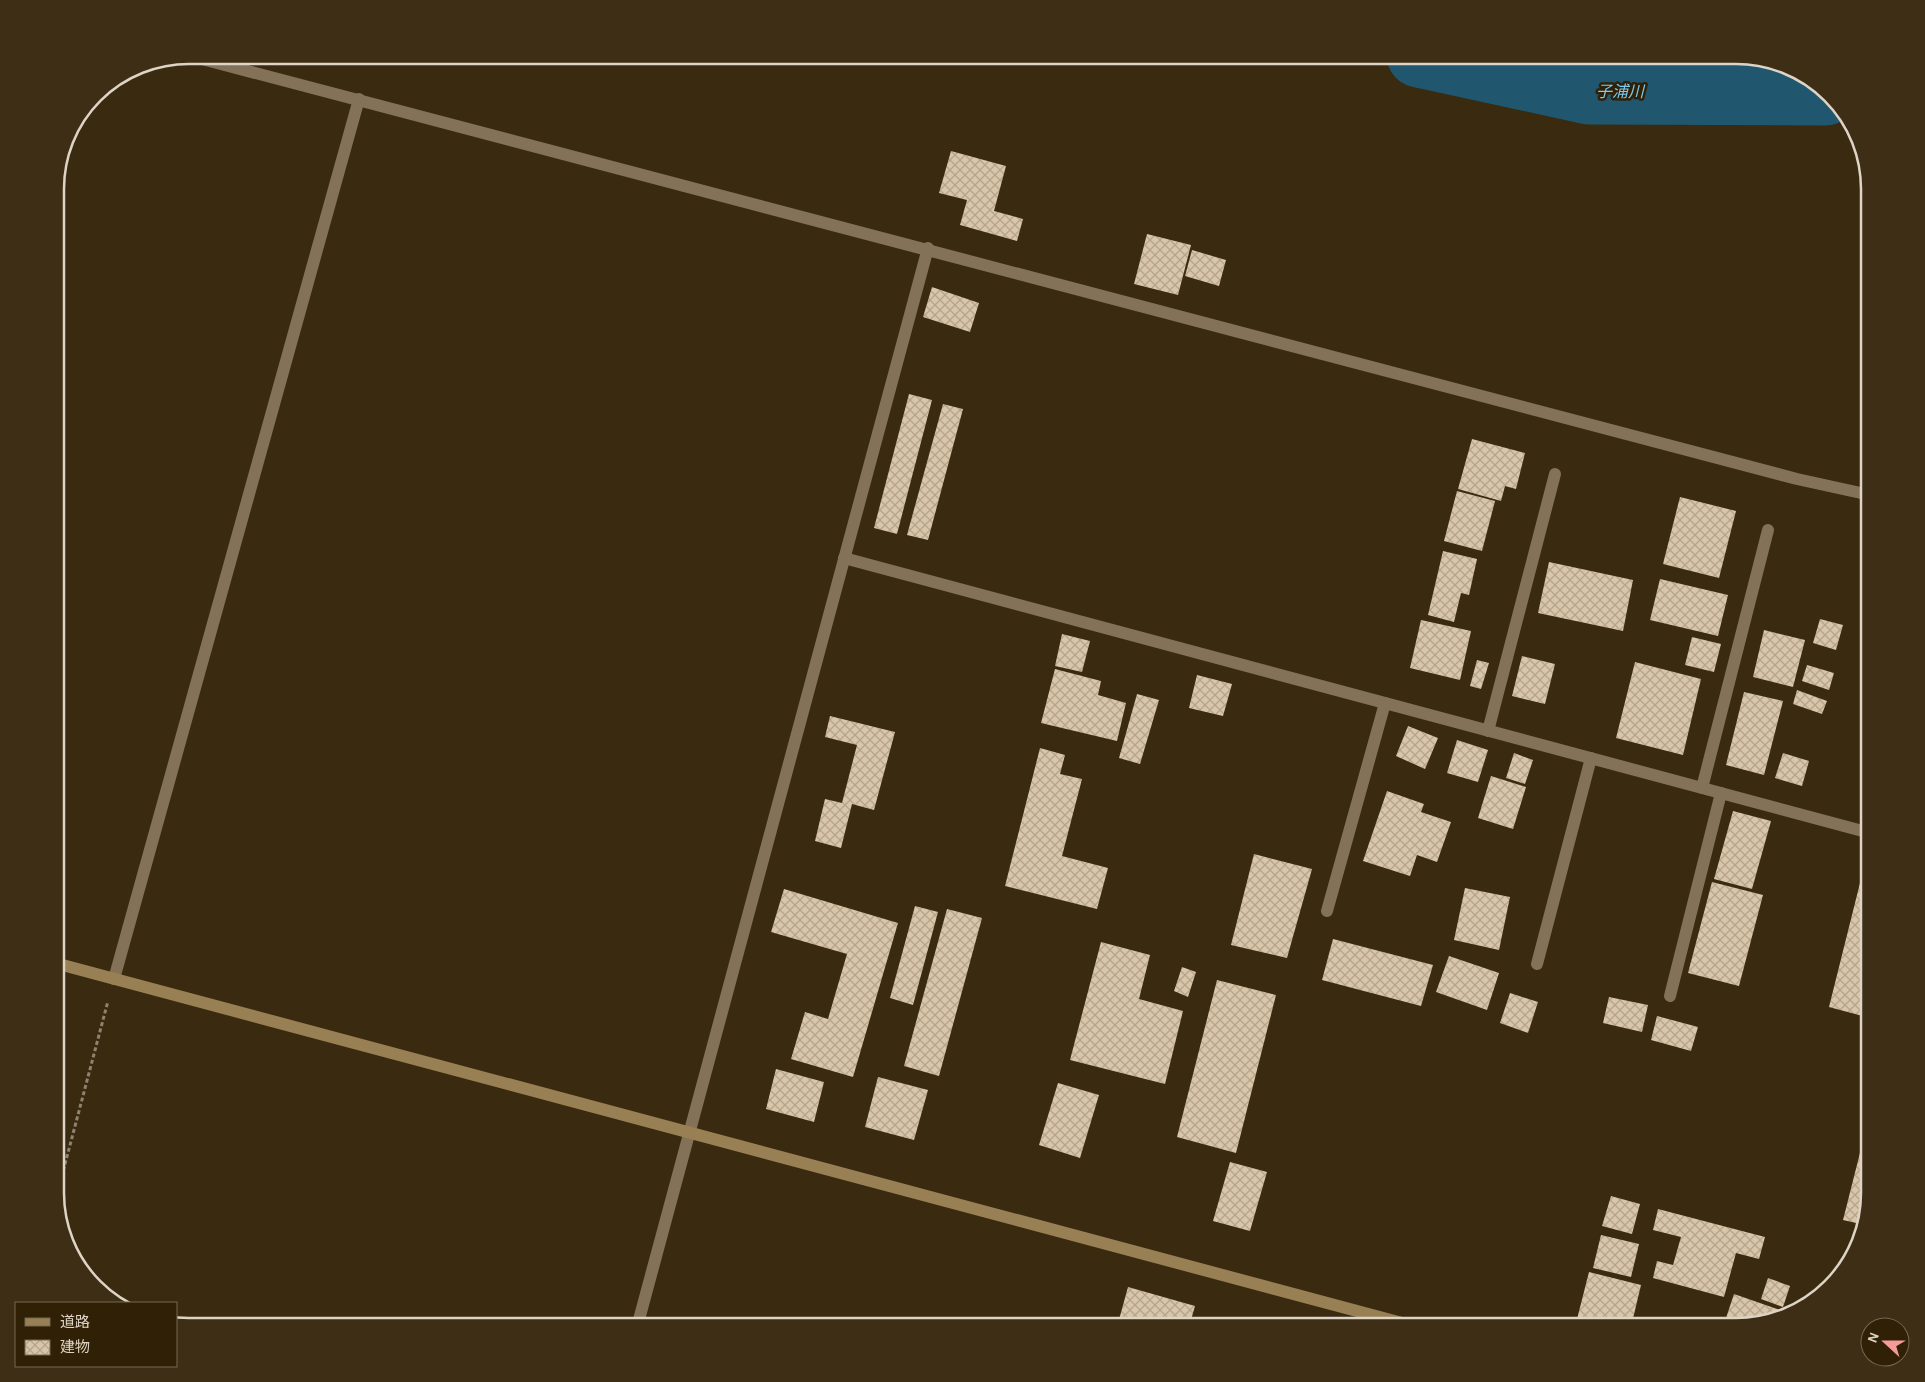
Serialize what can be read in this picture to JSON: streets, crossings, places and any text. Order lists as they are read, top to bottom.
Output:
{
  "water": ["子浦川"],
  "legend": ["道路", "建物"],
  "north": "left"
}
